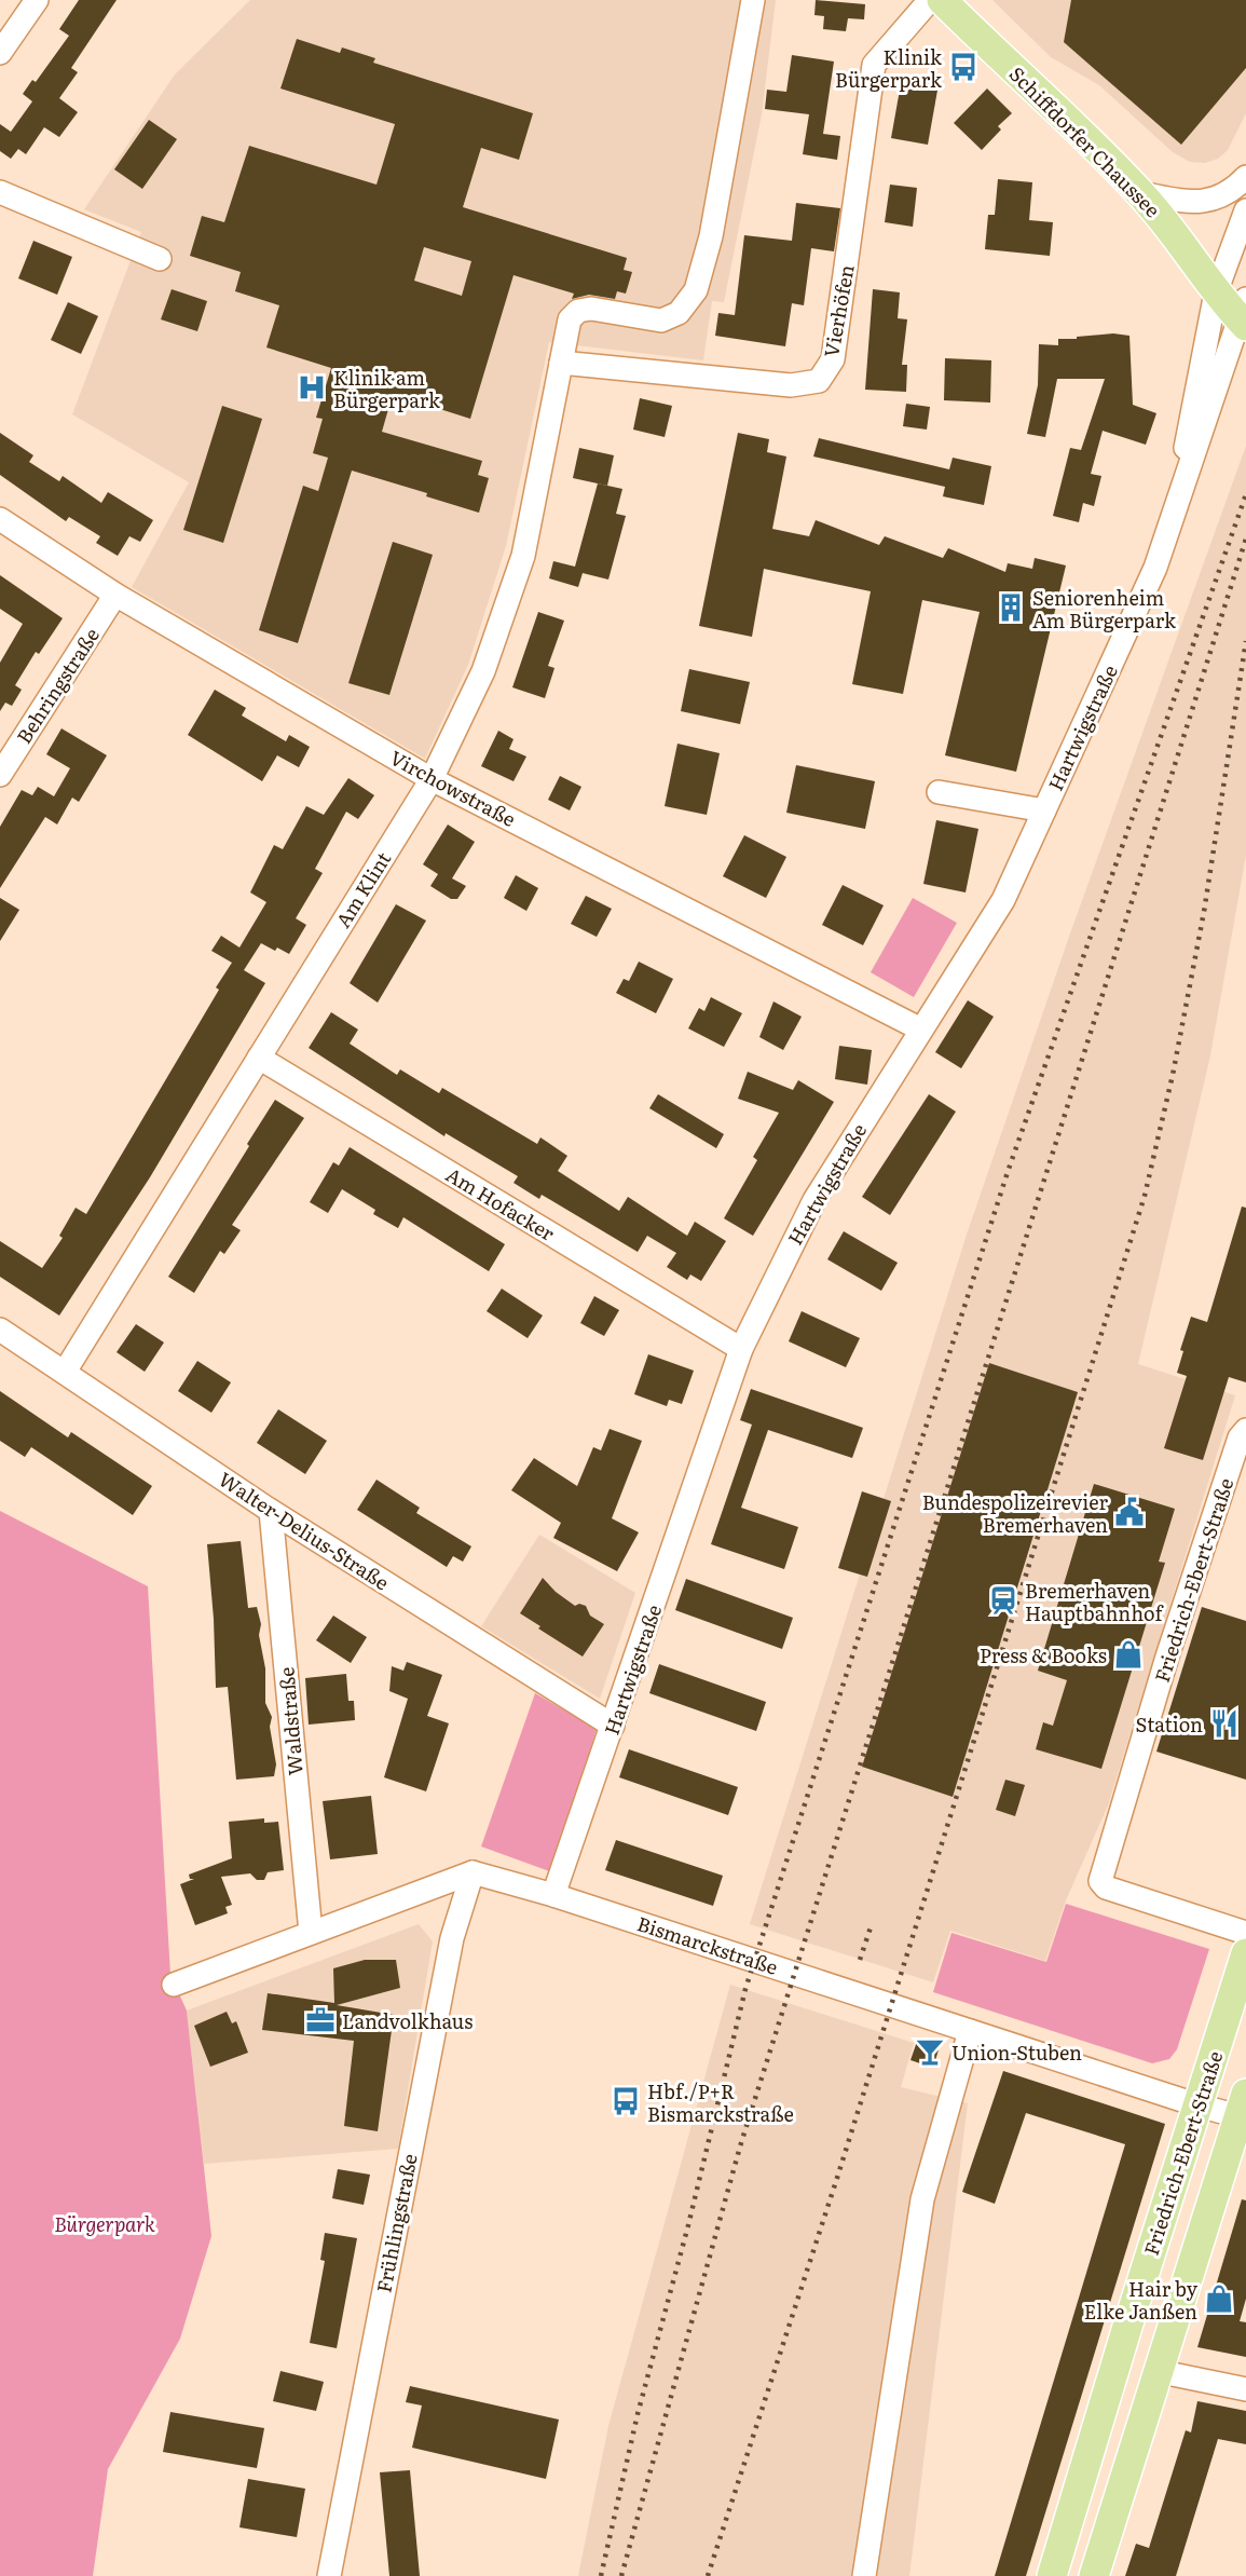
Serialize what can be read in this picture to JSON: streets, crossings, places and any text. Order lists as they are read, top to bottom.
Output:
{
  "streets": {
    "main road": ["Schiffdorfer Chaussee", "Friedrich-Ebert-Straße"],
    "street": [
      "Vierhöfen",
      "Behringstraße",
      "Hartwigstraße",
      "Virchowstraße",
      "Am Klint",
      "Am Hofacker",
      "Walter-Delius-Straße",
      "Waldstraße",
      "Bismarckstraße",
      "Frühlingstraße"
    ]
  },
  "crossings": [
    ["Schiffdorfer Chaussee", "Hartwigstraße"],
    ["Vierhöfen", "Am Klint"],
    ["Behringstraße", "Virchowstraße"],
    ["Hartwigstraße", "Virchowstraße"],
    ["Hartwigstraße", "Am Hofacker"],
    ["Hartwigstraße", "Walter-Delius-Straße"],
    ["Hartwigstraße", "Bismarckstraße"],
    ["Virchowstraße", "Am Klint"],
    ["Am Klint", "Am Hofacker"],
    ["Am Klint", "Walter-Delius-Straße"],
    ["Walter-Delius-Straße", "Waldstraße"],
    ["Friedrich-Ebert-Straße", "Bismarckstraße"],
    ["Bismarckstraße", "Frühlingstraße"]
  ],
  "parks": ["Bürgerpark"],
  "places": {
    "bus stop": ["Klinik Bürgerpark", "Hbf./P+R Bismarckstraße"],
    "hospital": ["Klinik am Bürgerpark"],
    "building": ["Seniorenheim Am Bürgerpark"],
    "public building": ["Bundespolizeirevier Bremerhaven"],
    "station": ["Bremerhaven Hauptbahnhof"],
    "shop": ["Press & Books", "Hair by Elke Janßen"],
    "restaurant": ["Station"],
    "office": ["Landvolkhaus"],
    "bar": ["Union-Stuben"]
  }
}
